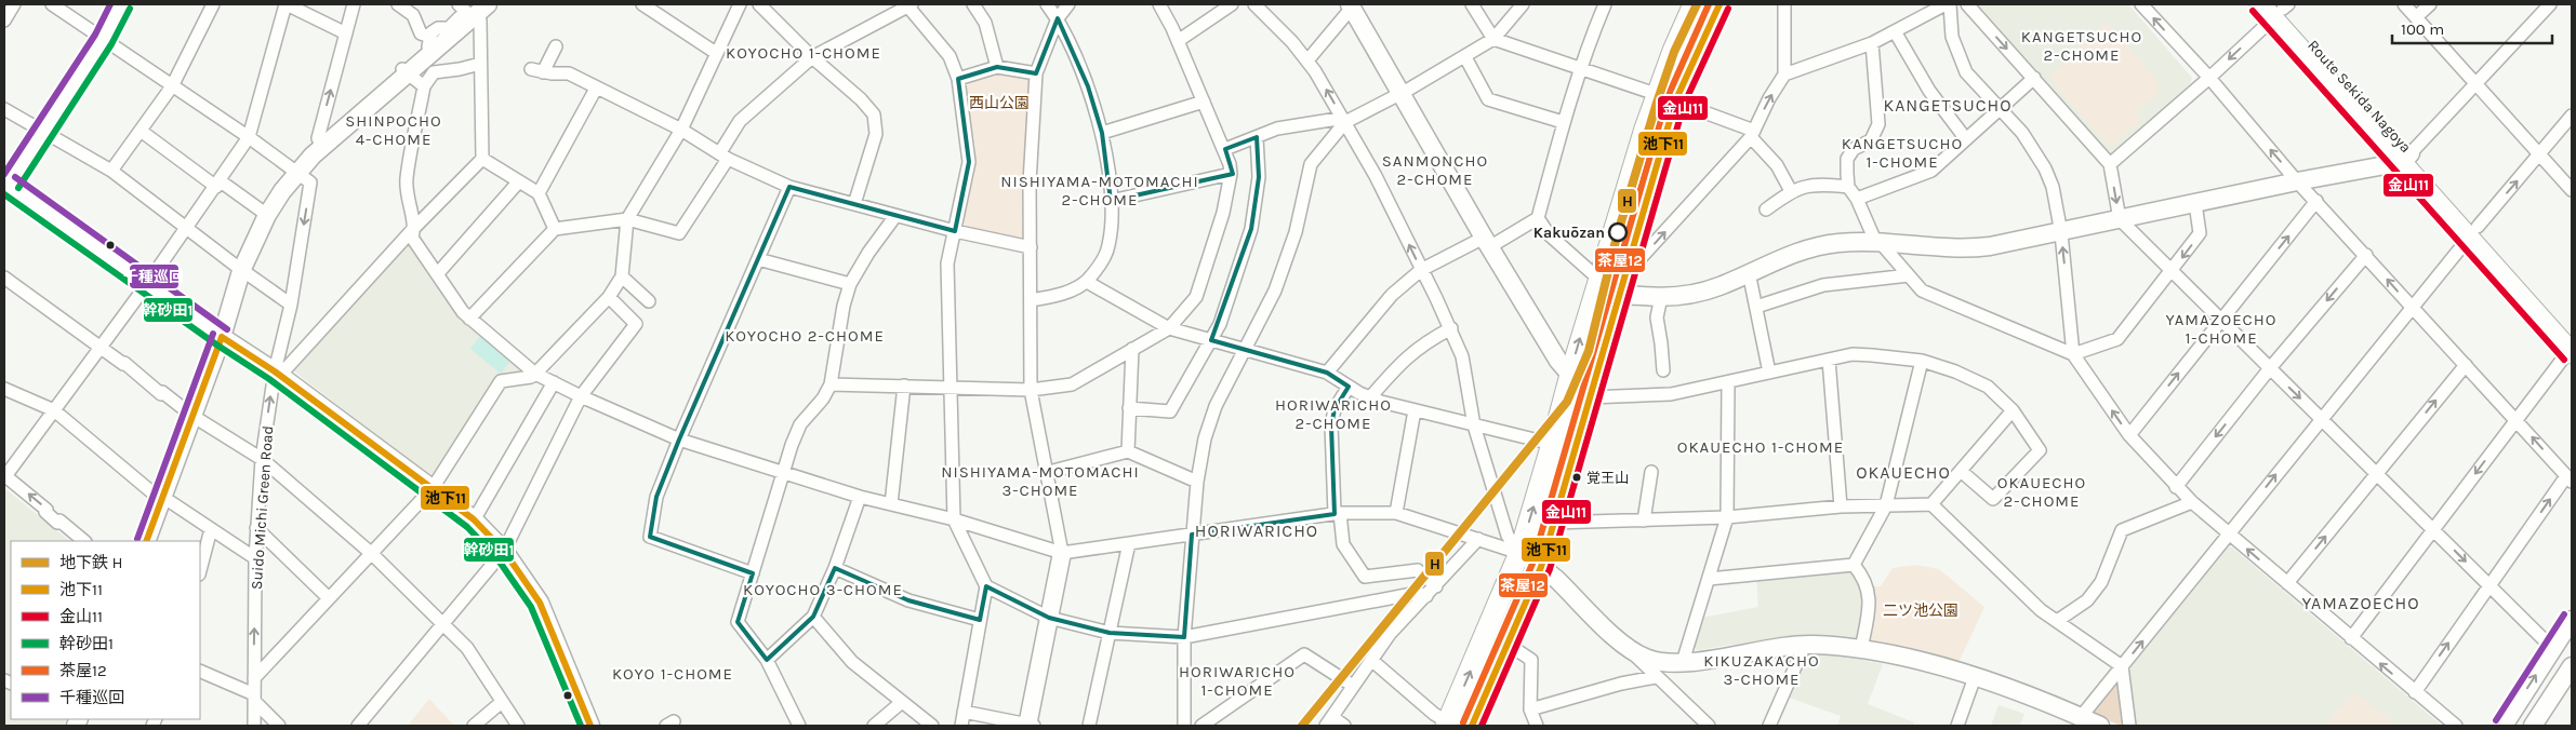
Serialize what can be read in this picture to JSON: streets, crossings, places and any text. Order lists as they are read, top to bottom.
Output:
{
  "streets": {
    "main road": ["Route Sekida Nagoya"],
    "street": ["Suido Michi Green Road"]
  },
  "districts": [
    "KANGETSUCHO 2-CHOME",
    "KOYOCHO 1-CHOME",
    "KANGETSUCHO",
    "SHINPOCHO 4-CHOME",
    "KANGETSUCHO 1-CHOME",
    "SANMONCHO 2-CHOME",
    "NISHIYAMA-MOTOMACHI 2-CHOME",
    "YAMAZOECHO 1-CHOME",
    "KOYOCHO 2-CHOME",
    "HORIWARICHO 2-CHOME",
    "OKAUECHO 1-CHOME",
    "NISHIYAMA-MOTOMACHI 3-CHOME",
    "OKAUECHO",
    "OKAUECHO 2-CHOME",
    "HORIWARICHO",
    "KOYOCHO 3-CHOME",
    "YAMAZOECHO",
    "KIKUZAKACHO 3-CHOME",
    "HORIWARICHO 1-CHOME",
    "KOYO 1-CHOME"
  ],
  "parks": ["西山公園", "二ツ池公園"],
  "places": ["Kakuōzan", "覚王山"],
  "lines": [
    "metro line H",
    "transit line 池下11",
    "transit line 茶屋12",
    "transit line 千種巡回",
    "transit line 金山11",
    "transit line 幹砂田1"
  ],
  "legend": [
    "地下鉄 H",
    "池下11",
    "金山11",
    "幹砂田1",
    "茶屋12",
    "千種巡回"
  ],
  "scale_bar": "100 m"
}
